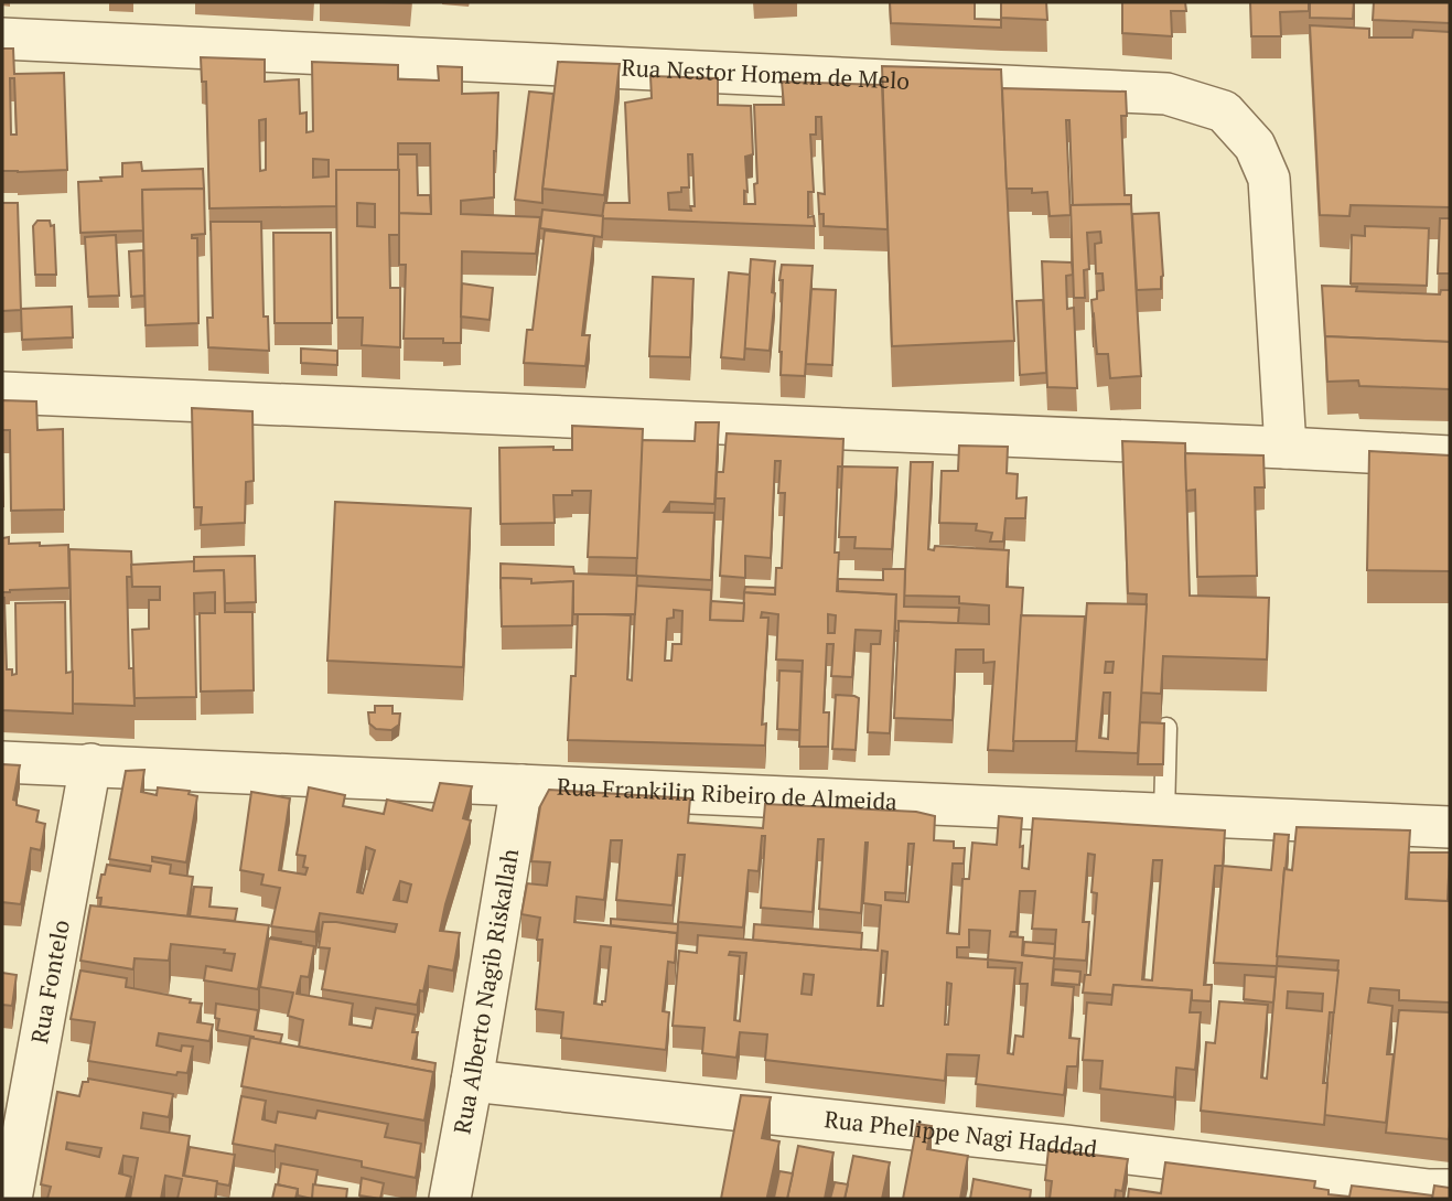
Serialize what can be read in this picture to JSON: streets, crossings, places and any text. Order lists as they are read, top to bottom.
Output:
{
  "streets": {
    "street": [
      "Rua Nestor Homem de Melo",
      "Rua Frankilin Ribeiro de Almeida",
      "Rua Fontelo",
      "Rua Alberto Nagib Riskallah",
      "Rua Phelippe Nagi Haddad"
    ]
  },
  "crossings": [
    ["Rua Frankilin Ribeiro de Almeida", "Rua Fontelo"],
    ["Rua Frankilin Ribeiro de Almeida", "Rua Alberto Nagib Riskallah"],
    ["Rua Alberto Nagib Riskallah", "Rua Phelippe Nagi Haddad"]
  ]
}
